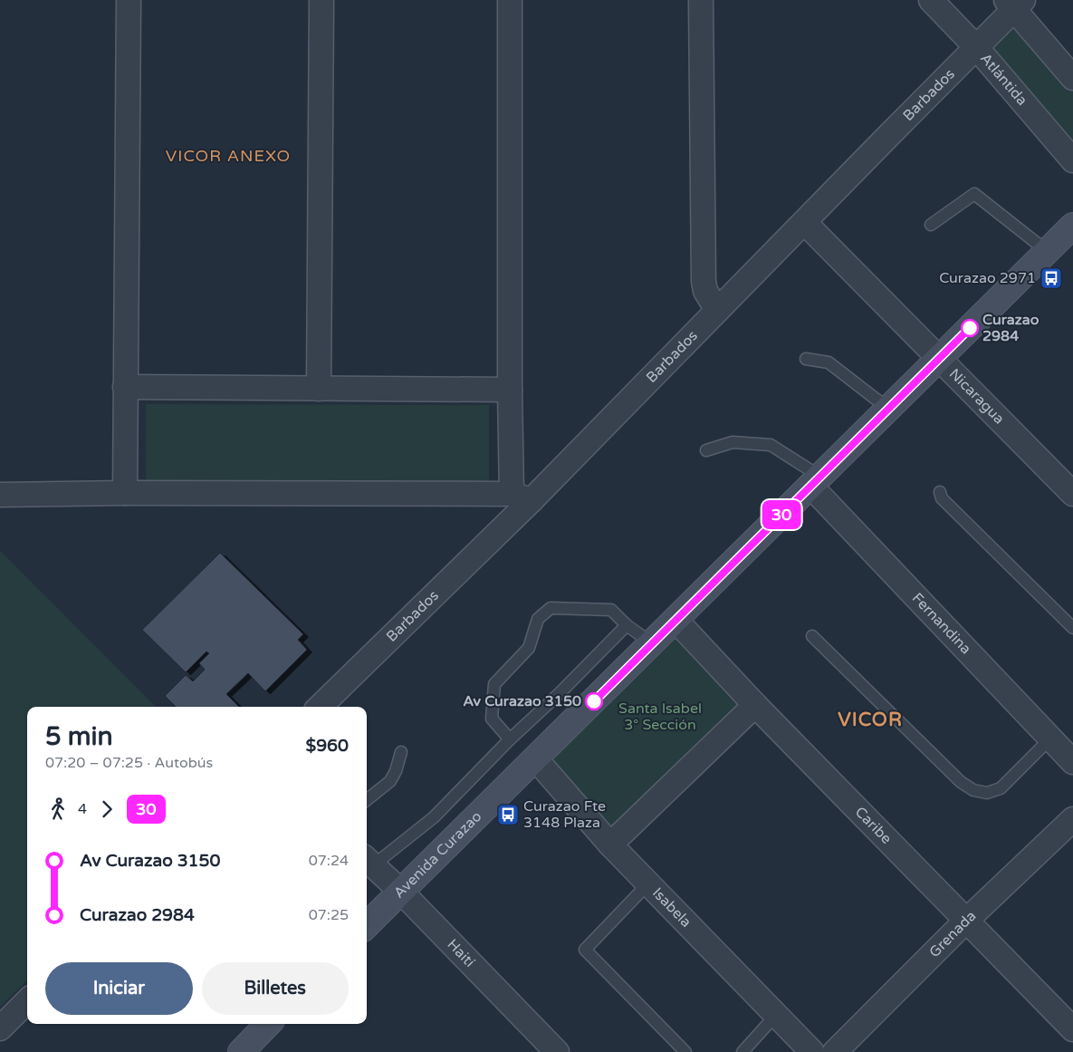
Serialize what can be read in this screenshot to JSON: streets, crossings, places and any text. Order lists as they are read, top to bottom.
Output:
{
  "streets": {
    "street": [
      "Atlántida",
      "Barbados",
      "Nicaragua",
      "Fernandina",
      "Caribe",
      "Avenida Curazao",
      "Isabela",
      "Grenada",
      "Haití"
    ]
  },
  "crossings": [
    ["Atlántida", "Barbados"],
    ["Barbados", "Nicaragua"],
    ["Nicaragua", "Avenida Curazao"],
    ["Fernandina", "Avenida Curazao"],
    ["Caribe", "Avenida Curazao"],
    ["Caribe", "Grenada"],
    ["Avenida Curazao", "Isabela"],
    ["Avenida Curazao", "Haití"]
  ],
  "districts": ["VICOR ANEXO", "VICOR"],
  "parks": ["Santa Isabel 3° Sección"],
  "places": {
    "bus stop": ["Curazao 2971", "Curazao Fte 3148 Plaza"],
    "other": ["Curazao 2984", "Av Curazao 3150"]
  },
  "lines": ["bus line 30"],
  "page": {
    "on_map": "30",
    "heading": ["5 min", "07:20 – 07:25 · Autobús", "$960"],
    "legs": ["4", "30"],
    "list": [
      {
        "name": "Av Curazao 3150",
        "value": "07:24"
      },
      {
        "name": "Curazao 2984",
        "value": "07:25"
      }
    ],
    "buttons": ["Iniciar", "Billetes"]
  }
}
